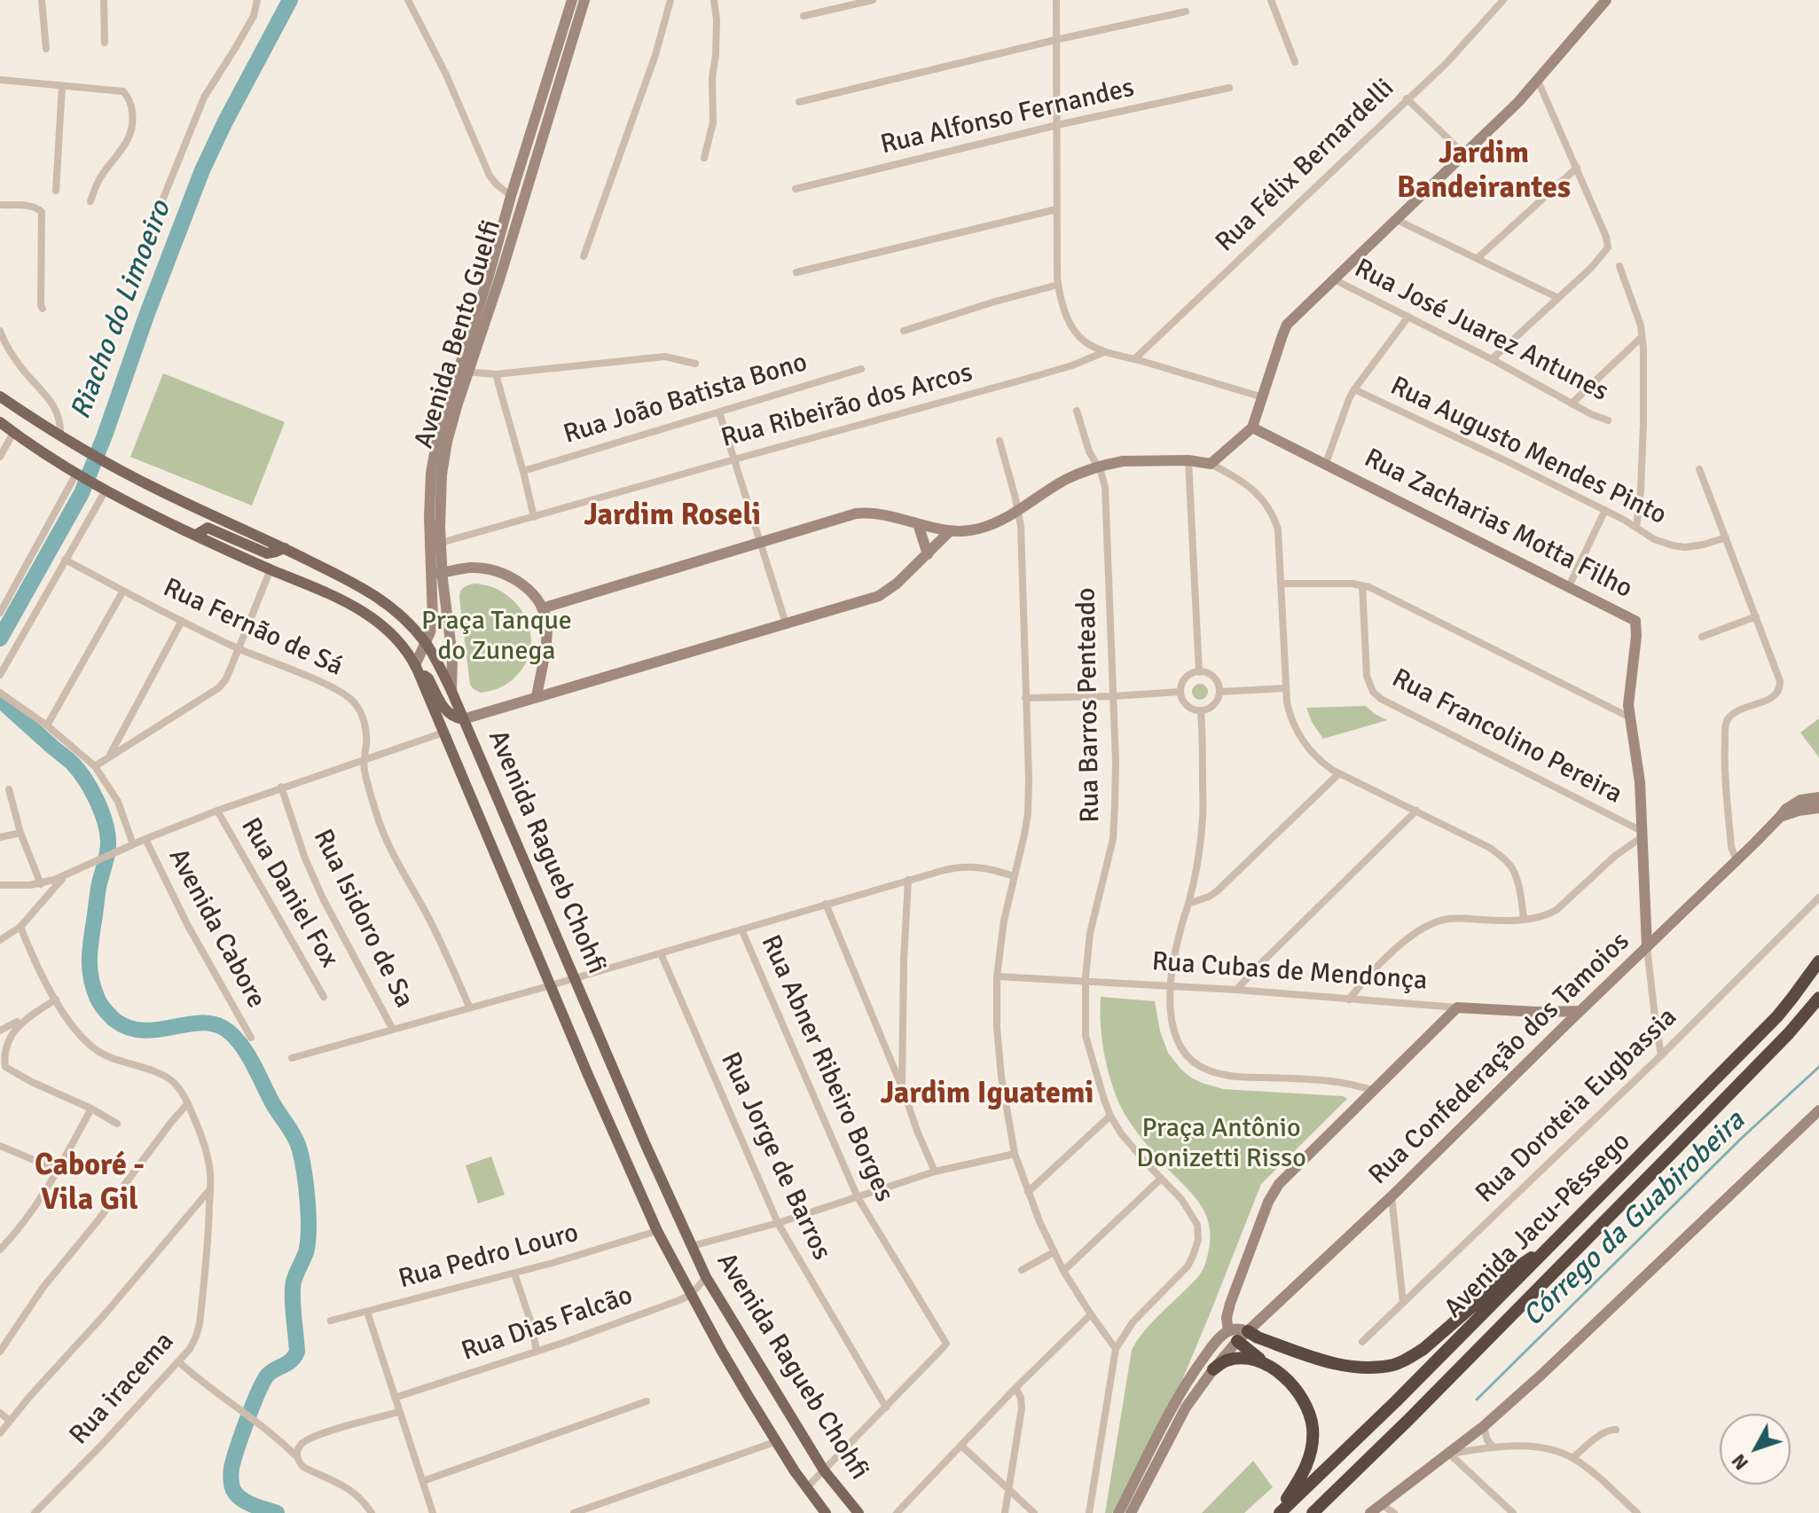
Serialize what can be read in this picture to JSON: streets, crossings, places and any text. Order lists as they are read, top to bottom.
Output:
{
  "streets": {
    "highway": ["Avenida Jacu-Pêssego"],
    "main road": [
      "Avenida Bento Guelfi",
      "Rua Zacharias Motta Filho",
      "Avenida Ragueb Chohfi",
      "Rua Cubas de Mendonça",
      "Rua Confederação dos Tamoios"
    ],
    "street": [
      "Rua Alfonso Fernandes",
      "Rua Félix Bernardelli",
      "Rua José Juarez Antunes",
      "Rua João Batista Bono",
      "Rua Ribeirão dos Arcos",
      "Rua Augusto Mendes Pinto",
      "Rua Fernão de Sá",
      "Rua Barros Penteado",
      "Rua Francolino Pereira",
      "Rua Daniel Fox",
      "Rua Isidoro de Sa",
      "Avenida Cabore",
      "Rua Abner Ribeiro Borges",
      "Rua Doroteia Eugbassia",
      "Rua Jorge de Barros",
      "Rua Pedro Louro",
      "Rua Dias Falcão",
      "Rua iracema"
    ]
  },
  "crossings": [
    ["Avenida Bento Guelfi", "Rua Ribeirão dos Arcos"],
    ["Avenida Bento Guelfi", "Avenida Ragueb Chohfi"],
    ["Rua Zacharias Motta Filho", "Rua Francolino Pereira"],
    ["Rua Zacharias Motta Filho", "Rua Confederação dos Tamoios"],
    ["Rua Zacharias Motta Filho", "Rua Doroteia Eugbassia"],
    ["Rua Barros Penteado", "Rua Cubas de Mendonça"],
    ["Avenida Ragueb Chohfi", "Rua Abner Ribeiro Borges"],
    ["Avenida Ragueb Chohfi", "Rua Pedro Louro"],
    ["Avenida Ragueb Chohfi", "Rua Dias Falcão"],
    ["Rua Cubas de Mendonça", "Rua Confederação dos Tamoios"],
    ["Rua Abner Ribeiro Borges", "Rua Jorge de Barros"]
  ],
  "districts": [
    "Jardim Bandeirantes",
    "Jardim Roseli",
    "Jardim Iguatemi",
    "Caboré - Vila Gil"
  ],
  "water": ["Riacho do Limoeiro", "Córrego da Guabirobeira"],
  "parks": ["Praça Tanque do Zunega", "Praça Antônio Donizetti Risso"],
  "north": "bottom left"
}
